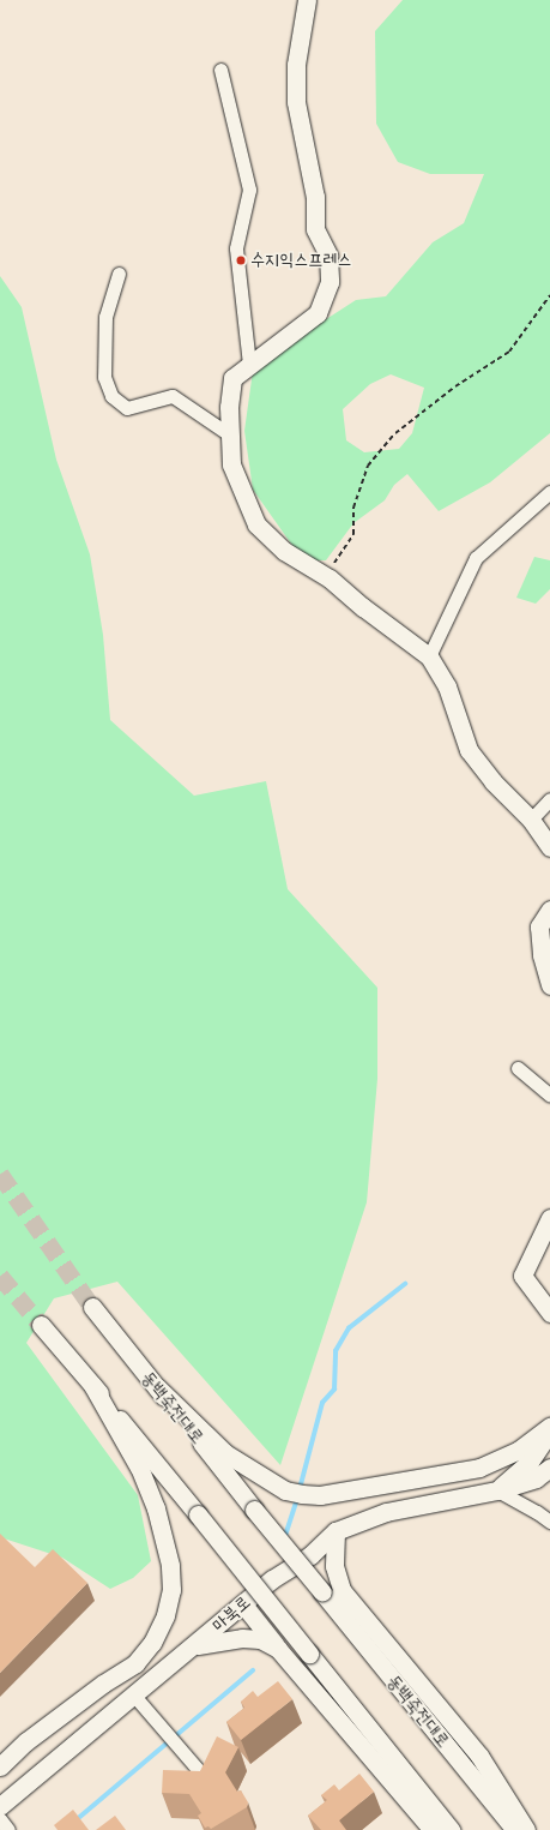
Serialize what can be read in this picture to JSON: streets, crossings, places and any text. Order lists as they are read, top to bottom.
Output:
{
  "streets": {
    "main road": ["동백죽전대로", "마북로"]
  },
  "places": ["수지익스프레스"]
}
